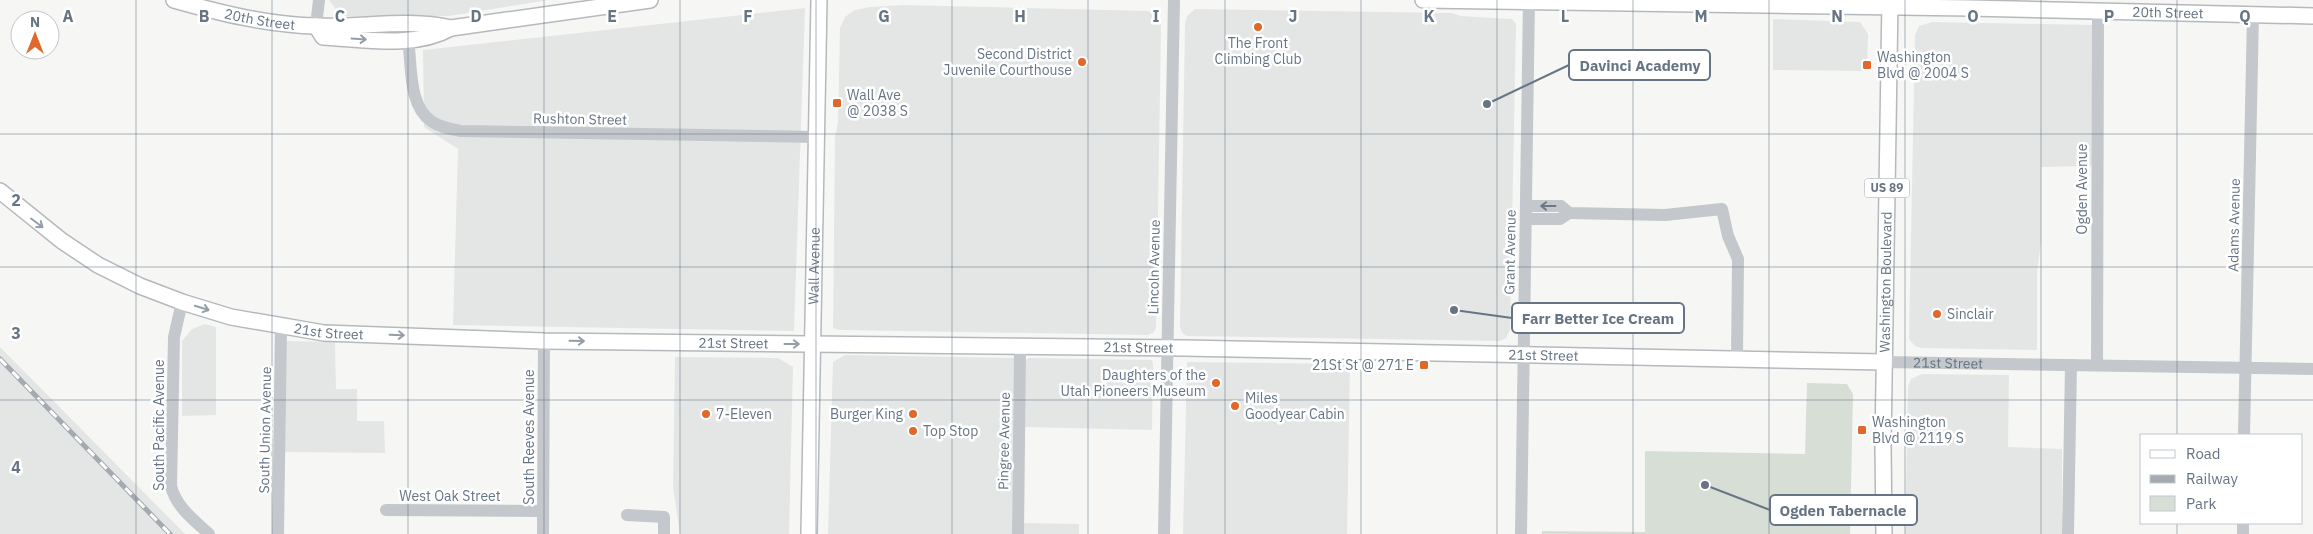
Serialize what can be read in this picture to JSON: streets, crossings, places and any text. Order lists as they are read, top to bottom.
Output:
{
  "streets": {
    "main road": [
      "20th Street",
      "US 89",
      "Wall Avenue",
      "Washington Boulevard",
      "21st Street"
    ],
    "street": [
      "Rushton Street",
      "Ogden Avenue",
      "Adams Avenue",
      "Grant Avenue",
      "Lincoln Avenue",
      "South Pacific Avenue",
      "South Union Avenue",
      "South Reeves Avenue",
      "Pingree Avenue",
      "West Oak Street"
    ]
  },
  "crossings": [
    ["20th Street", "Rushton Street"],
    ["20th Street", "Ogden Avenue"],
    ["20th Street", "Adams Avenue"],
    ["20th Street", "Grant Avenue"],
    ["20th Street", "Washington Boulevard"],
    ["Rushton Street", "Wall Avenue"],
    ["Ogden Avenue", "21st Street"],
    ["Adams Avenue", "21st Street"],
    ["Grant Avenue", "21st Street"],
    ["Wall Avenue", "21st Street"],
    ["Lincoln Avenue", "21st Street"],
    ["Washington Boulevard", "21st Street"],
    ["21st Street", "South Pacific Avenue"],
    ["21st Street", "South Union Avenue"],
    ["21st Street", "South Reeves Avenue"],
    ["21st Street", "Pingree Avenue"],
    ["South Reeves Avenue", "West Oak Street"]
  ],
  "one_way": ["21st Street"],
  "places": {
    "other": [
      "The Front Climbing Club",
      "Second District Juvenile Courthouse",
      "Davinci Academy",
      "Farr Better Ice Cream",
      "Sinclair",
      "Daughters of the Utah Pioneers Museum",
      "Miles Goodyear Cabin",
      "7-Eleven",
      "Burger King",
      "Top Stop",
      "Ogden Tabernacle"
    ],
    "transit": [
      "Washington Blvd @ 2004 S",
      "Wall Ave @ 2038 S",
      "21St St @ 271 E",
      "Washington Blvd @ 2119 S"
    ]
  },
  "legend": ["Road", "Railway", "Park"],
  "north": "top",
  "grid": {
    "columns": [
      "A",
      "B",
      "C",
      "D",
      "E",
      "F",
      "G",
      "H",
      "I",
      "J",
      "K",
      "L",
      "M",
      "N",
      "O",
      "P",
      "Q"
    ],
    "rows": ["2", "3", "4"]
  }
}
